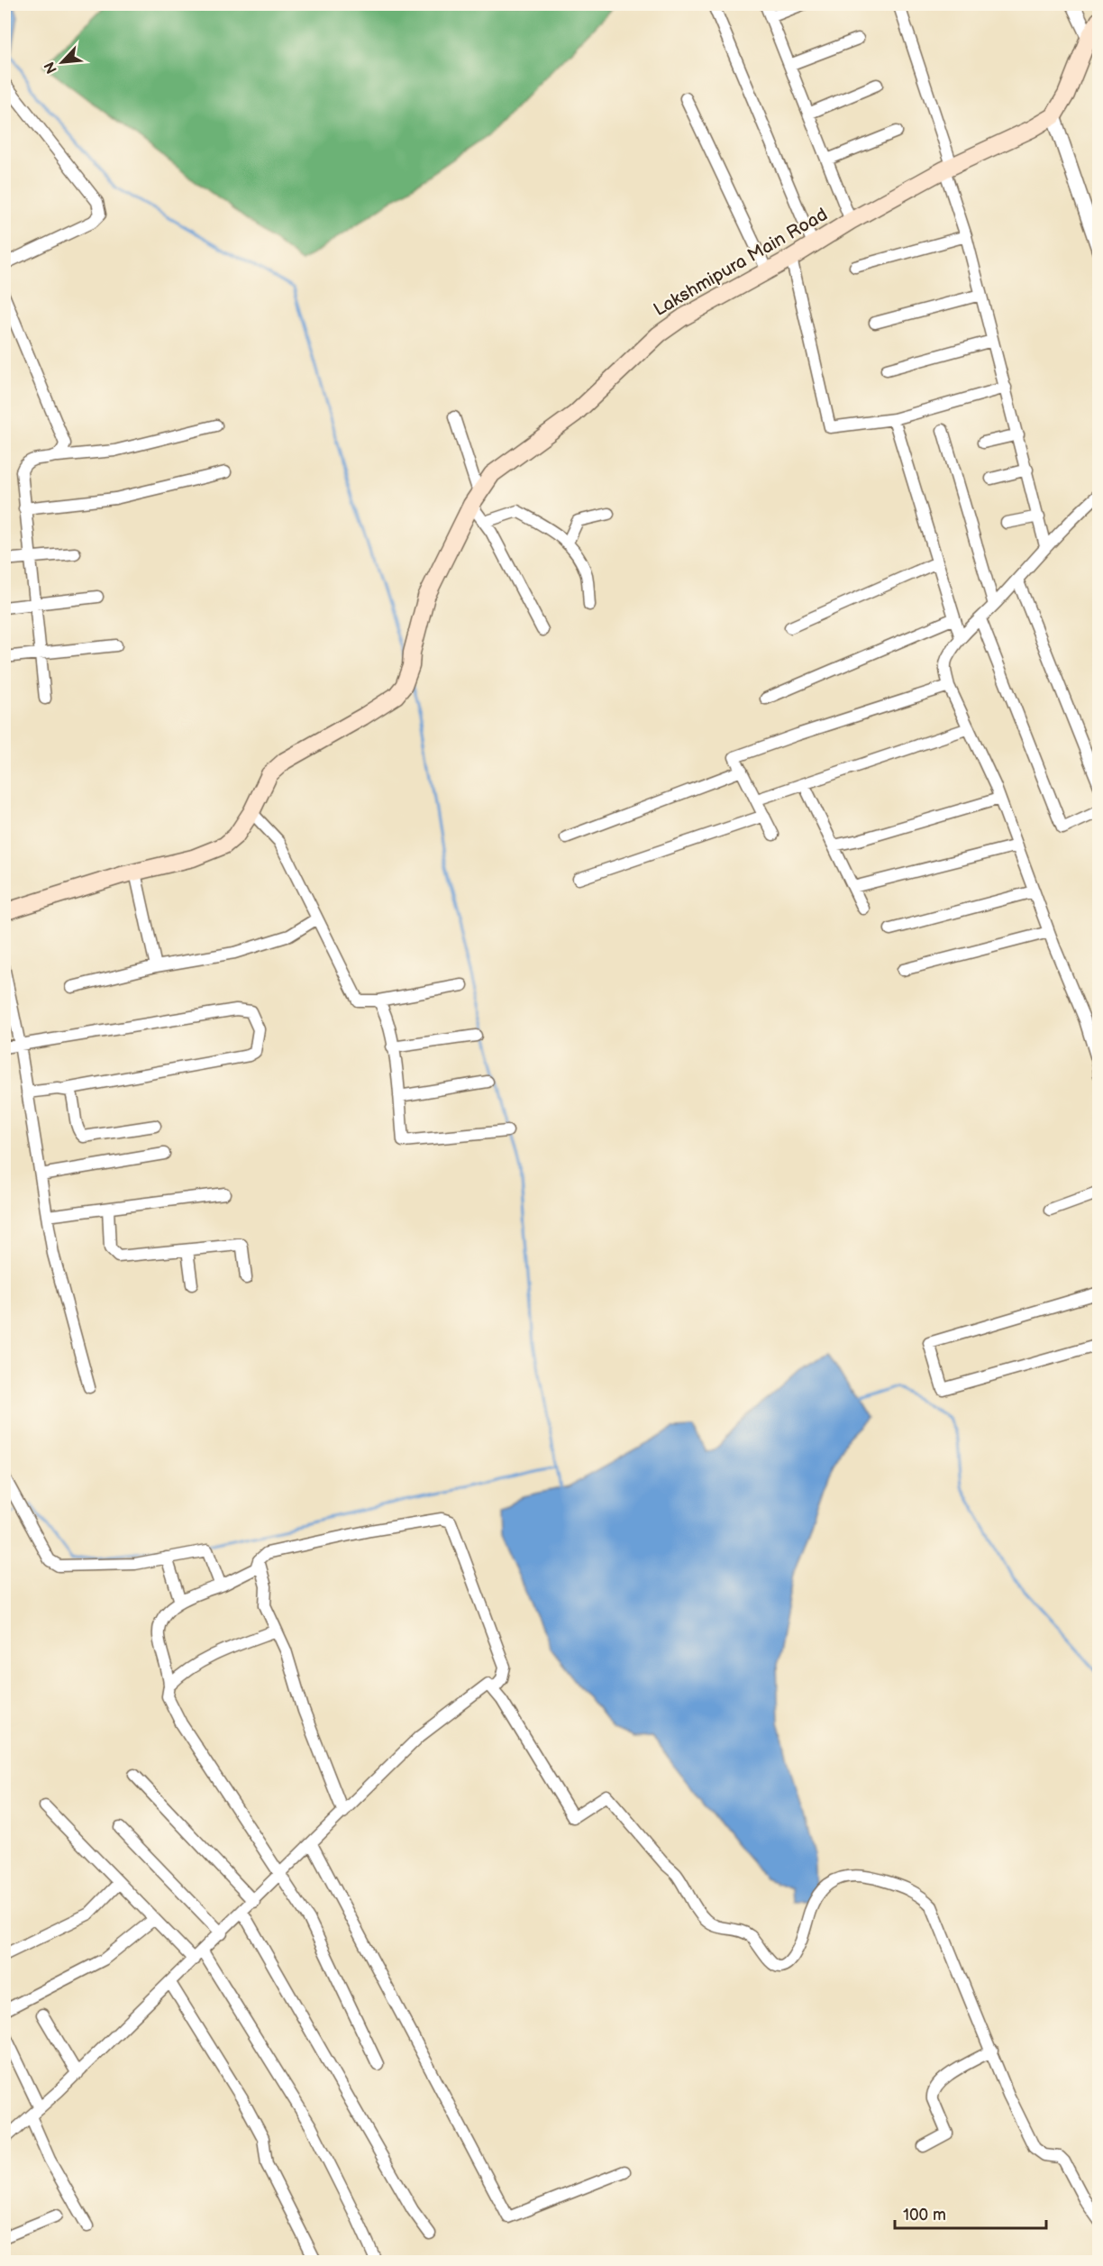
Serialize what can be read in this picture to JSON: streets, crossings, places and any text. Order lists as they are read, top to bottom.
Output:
{
  "streets": {
    "main road": ["Lakshmipura Main Road"]
  },
  "scale_bar": "100 m",
  "north": "bottom left"
}
